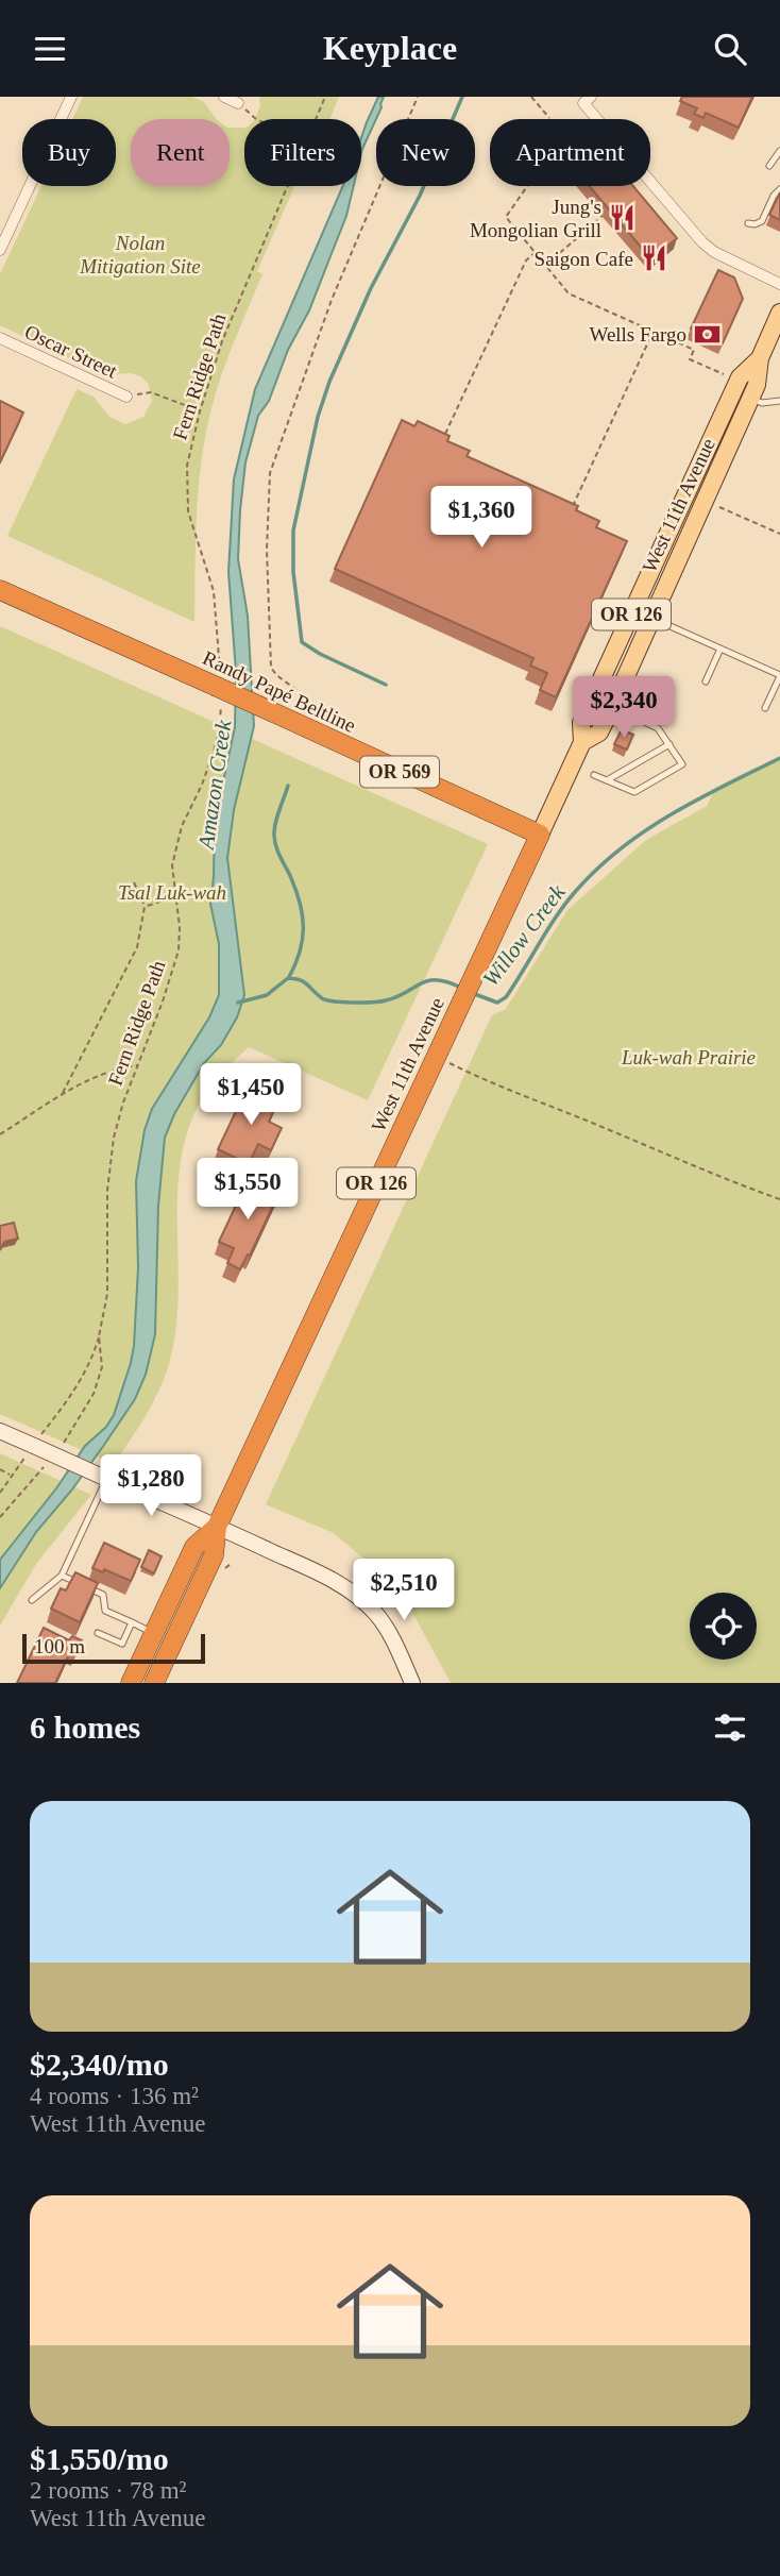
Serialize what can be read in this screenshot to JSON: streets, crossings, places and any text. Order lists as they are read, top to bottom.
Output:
{
  "streets": {
    "highway": [
      "West 11th Avenue",
      "OR 126",
      "Randy Papé Beltline",
      "OR 569"
    ],
    "street": ["Oscar Street"],
    "path": ["Fern Ridge Path"]
  },
  "crossings": [
    ["Fern Ridge Path", "Randy Papé Beltline"],
    ["West 11th Avenue", "Randy Papé Beltline"]
  ],
  "water": ["Amazon Creek", "Willow Creek"],
  "parks": ["Nolan Mitigation Site", "Tsal Luk-wah", "Luk-wah Prairie"],
  "places": {
    "restaurant": ["Jung's Mongolian Grill", "Saigon Cafe"],
    "bank": ["Wells Fargo"]
  },
  "scale_bar": "100 m",
  "page": {
    "header": "Keyplace",
    "chip": [
      "Buy",
      "Rent",
      "Filters",
      "New",
      "Apartment"
    ],
    "price": [
      "$1,360",
      "$2,340",
      "$1,450",
      "$1,550",
      "$1,280",
      "$2,510"
    ],
    "scale": "100 m",
    "heading": "6 homes",
    "list": [
      {
        "name": "$2,340/mo",
        "note": "4 rooms · 136 m² · West 11th Avenue"
      },
      {
        "name": "$1,550/mo",
        "note": "2 rooms · 78 m² · West 11th Avenue"
      }
    ]
  }
}
